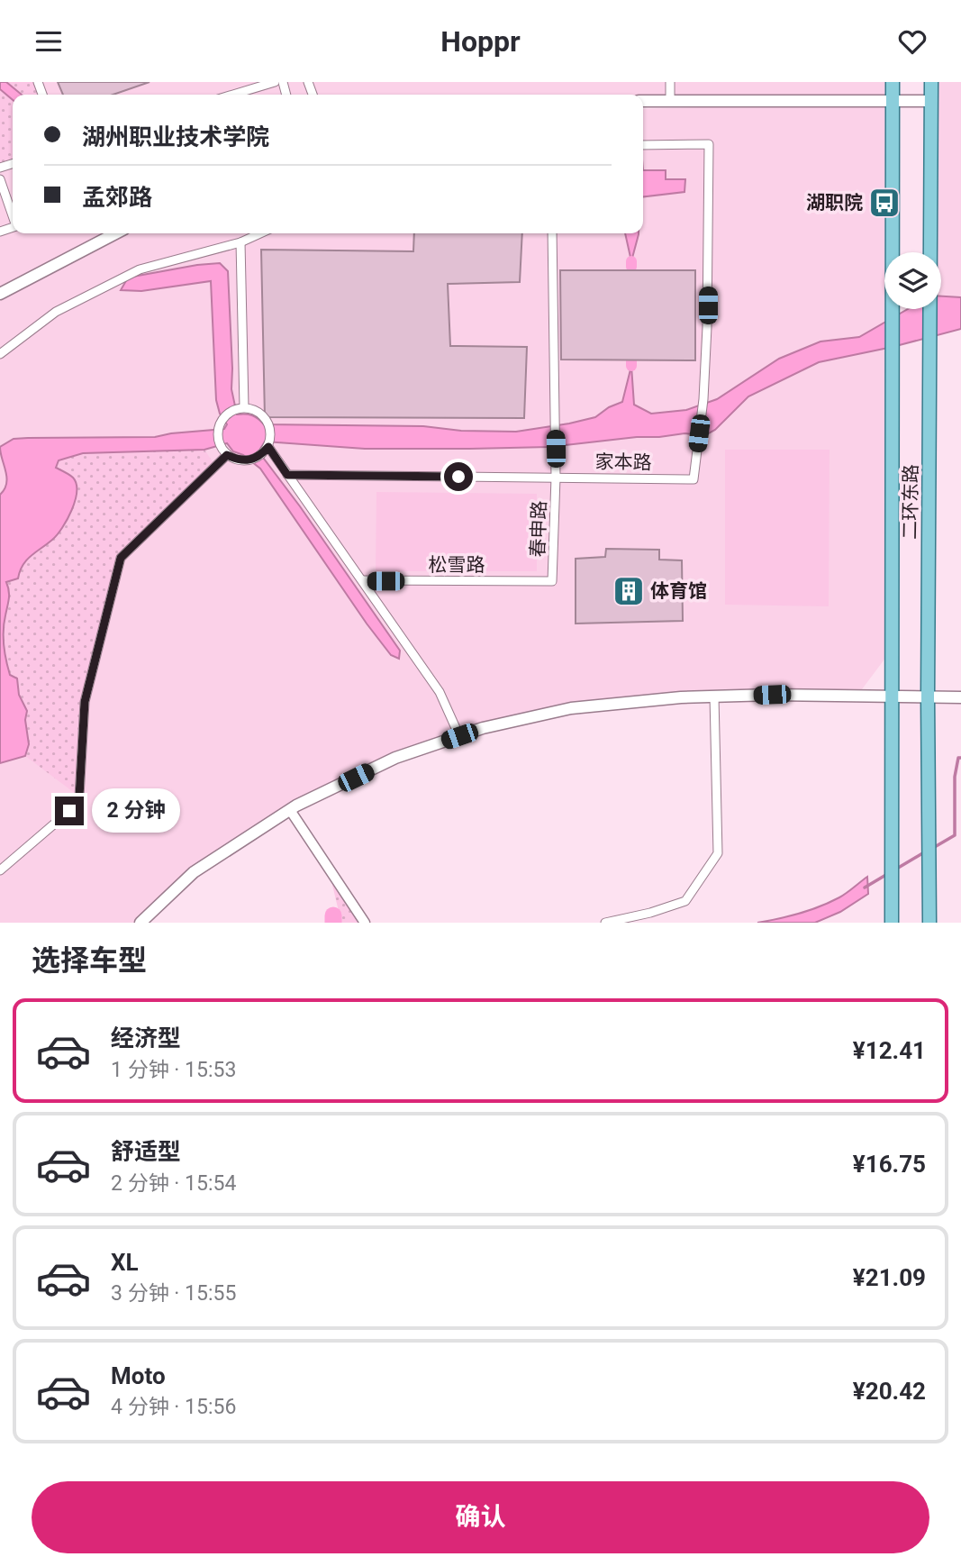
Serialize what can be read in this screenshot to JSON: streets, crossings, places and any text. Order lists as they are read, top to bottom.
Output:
{
  "streets": {
    "main road": ["二环东路"],
    "street": ["家本路", "春申路", "松雪路"]
  },
  "crossings": [
    ["家本路", "春申路"],
    ["春申路", "松雪路"]
  ],
  "places": {
    "bus stop": ["湖职院"],
    "building": ["体育馆"]
  },
  "page": {
    "header": "Hoppr",
    "banner": ["湖州职业技术学院", "孟郊路"],
    "bubble": "2 分钟",
    "heading": "选择车型",
    "list": [
      {
        "name": "经济型",
        "note": "1 分钟 · 15:53",
        "value": "¥12.41"
      },
      {
        "name": "舒适型",
        "note": "2 分钟 · 15:54",
        "value": "¥16.75"
      },
      {
        "name": "XL",
        "note": "3 分钟 · 15:55",
        "value": "¥21.09"
      },
      {
        "name": "Moto",
        "note": "4 分钟 · 15:56",
        "value": "¥20.42"
      }
    ],
    "buttons": "确认"
  }
}
